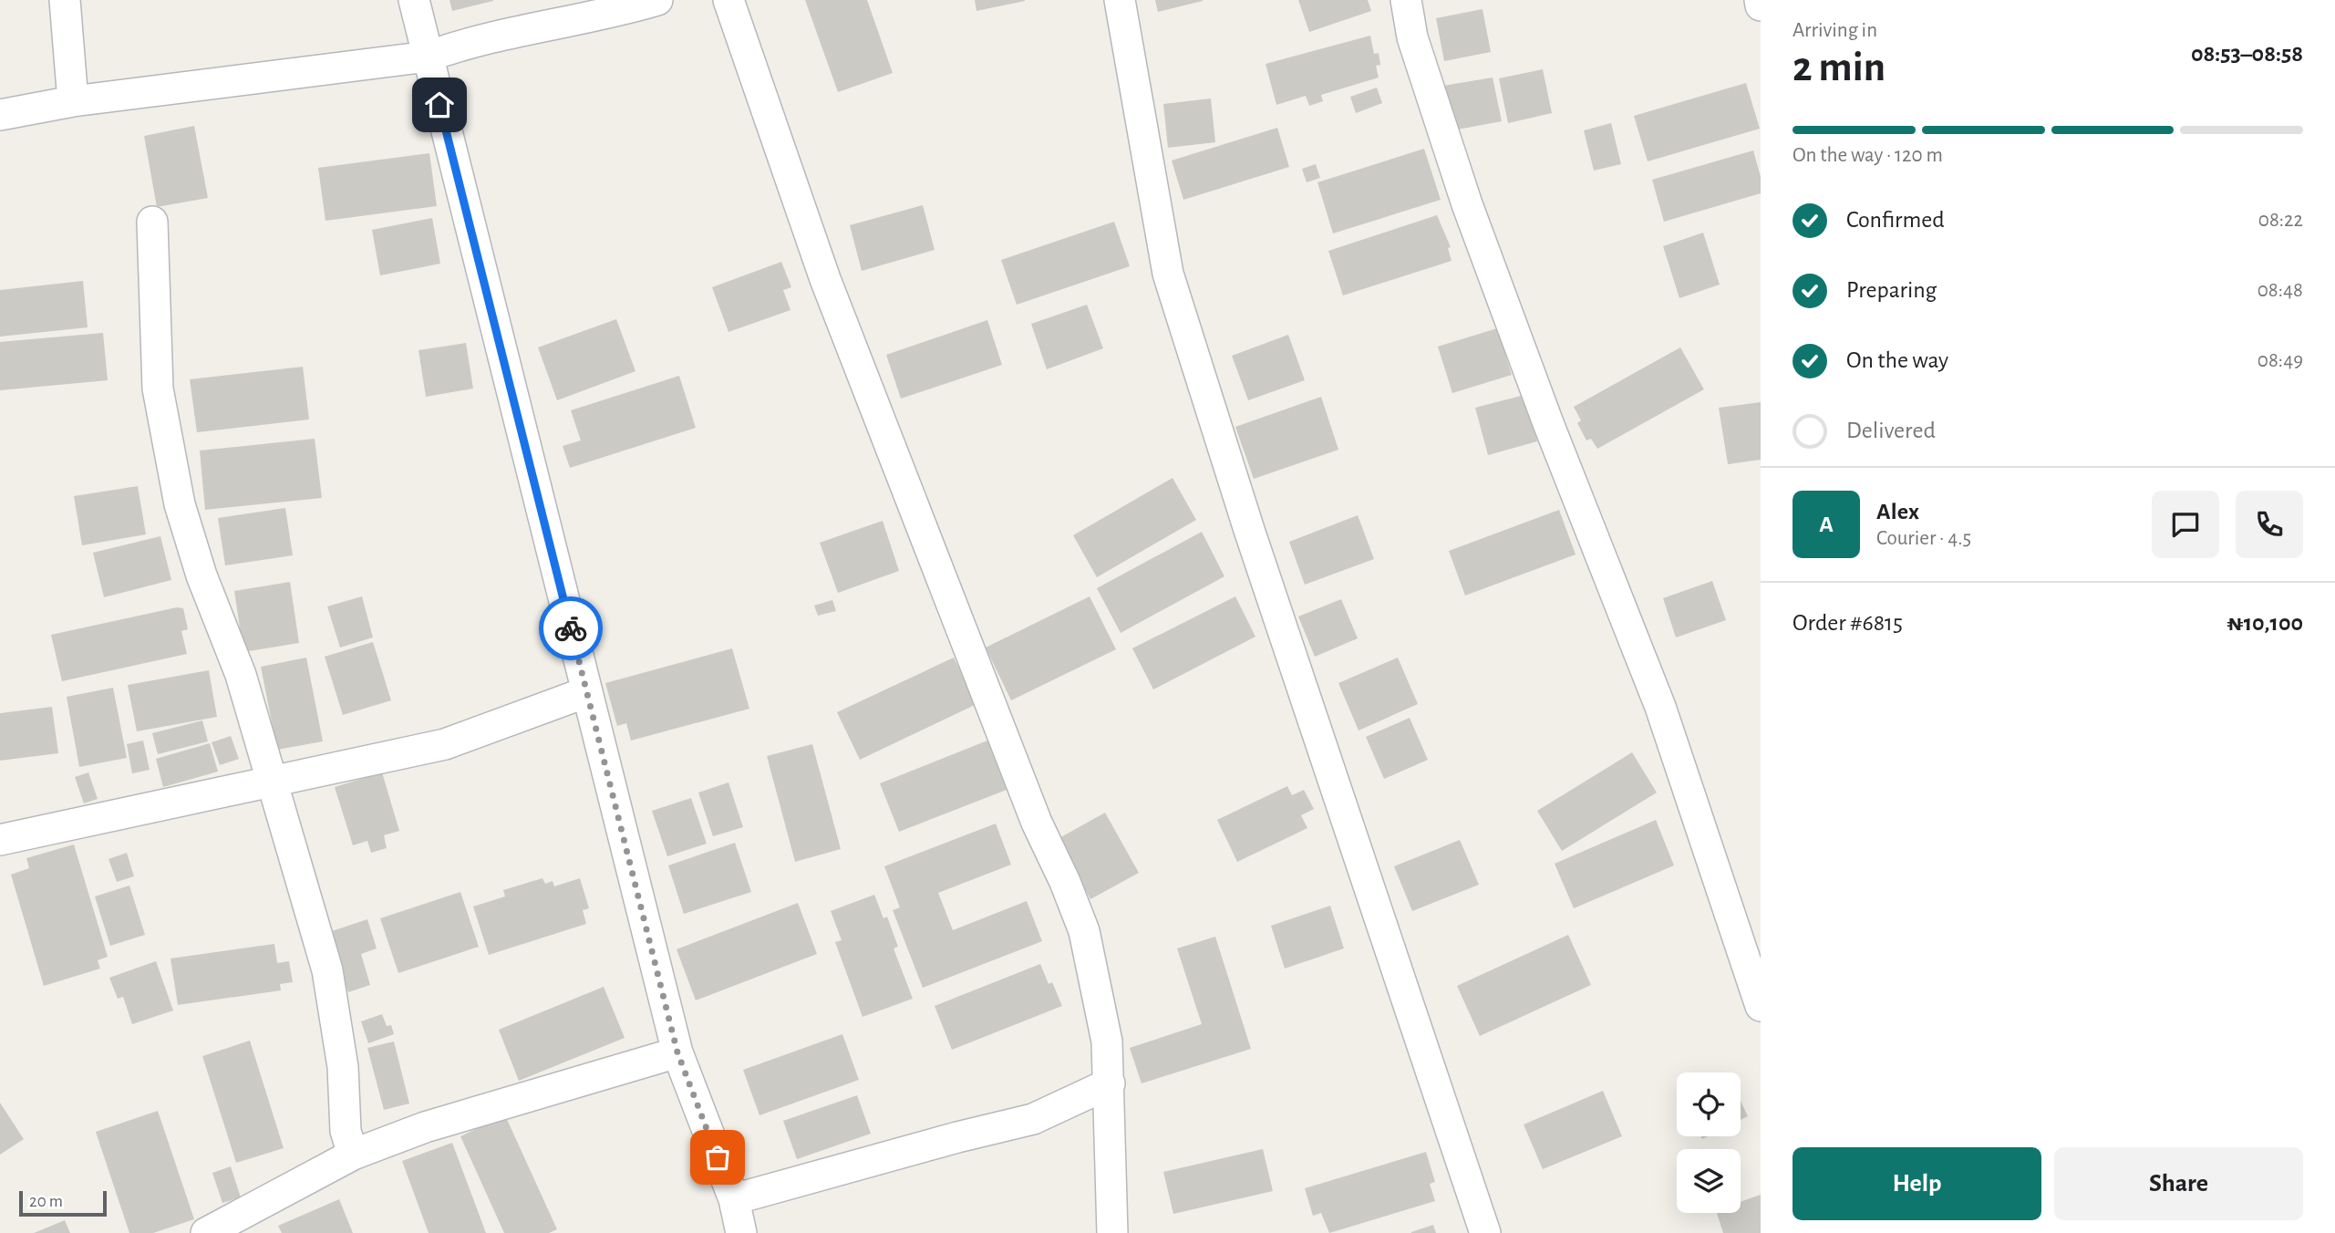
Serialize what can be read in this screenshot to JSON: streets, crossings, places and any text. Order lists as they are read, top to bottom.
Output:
{
  "scale_bar": "20 m",
  "page": {
    "heading": ["2 min", "Arriving in", "08:53–08:58"],
    "panel": [
      "Alex",
      "Courier · 4.5",
      "Order #6815",
      "₦10,100"
    ],
    "bar": "On the way · 120 m",
    "list": [
      ["Confirmed", "08:22"],
      ["Preparing", "08:48"],
      ["On the way", "08:49"],
      "Delivered"
    ],
    "round": "A",
    "buttons": ["Help", "Share"],
    "scale": "20 m"
  }
}
